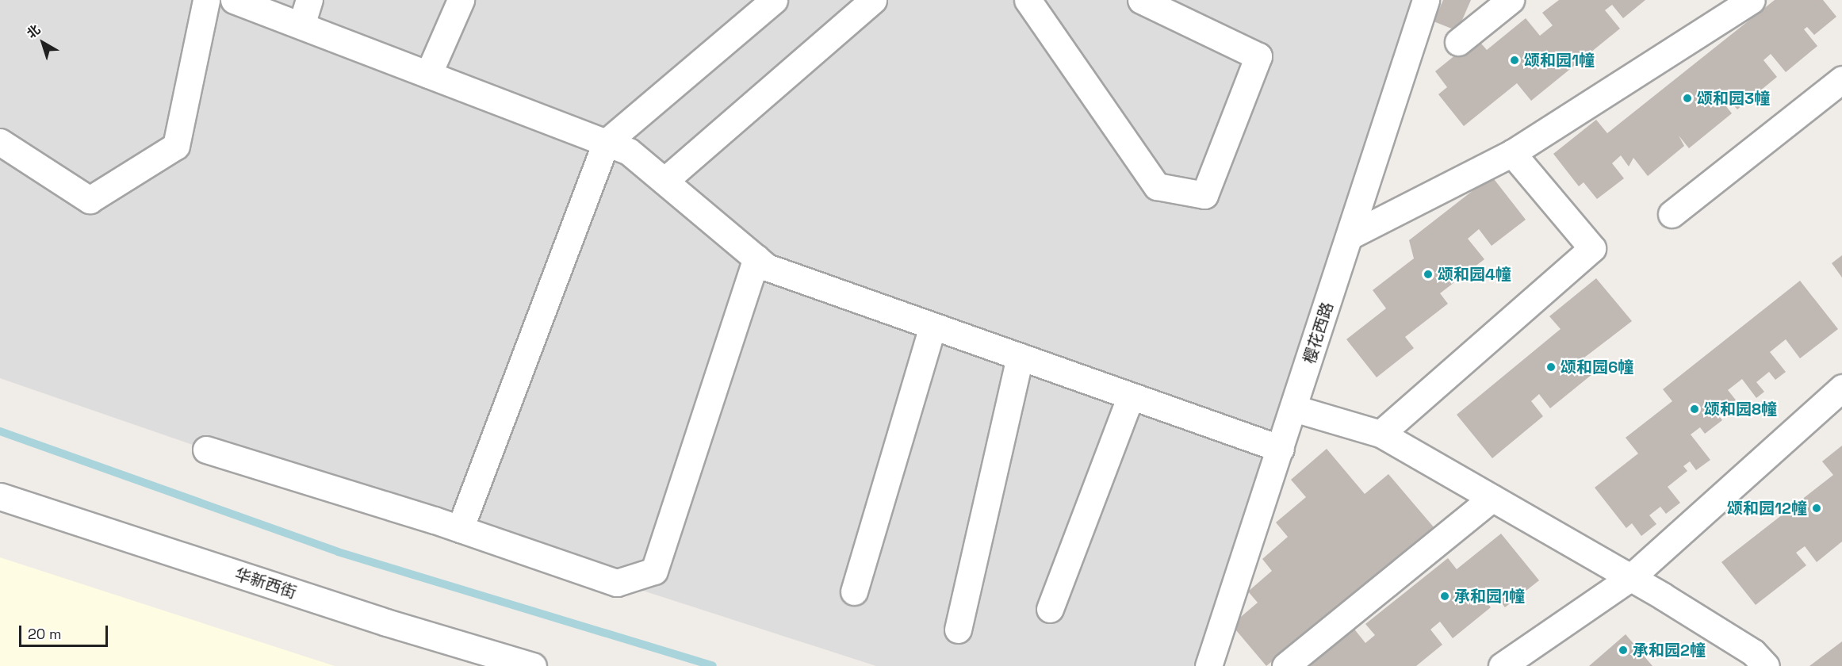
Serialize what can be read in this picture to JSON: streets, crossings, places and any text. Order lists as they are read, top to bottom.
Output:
{
  "streets": {
    "street": ["樱花西路", "华新西街"]
  },
  "places": [
    "颂和园1幢",
    "颂和园3幢",
    "颂和园4幢",
    "颂和园6幢",
    "颂和园8幢",
    "颂和园12幢",
    "承和园1幢",
    "承和园2幢"
  ],
  "scale_bar": "20 m",
  "north": "top left"
}
